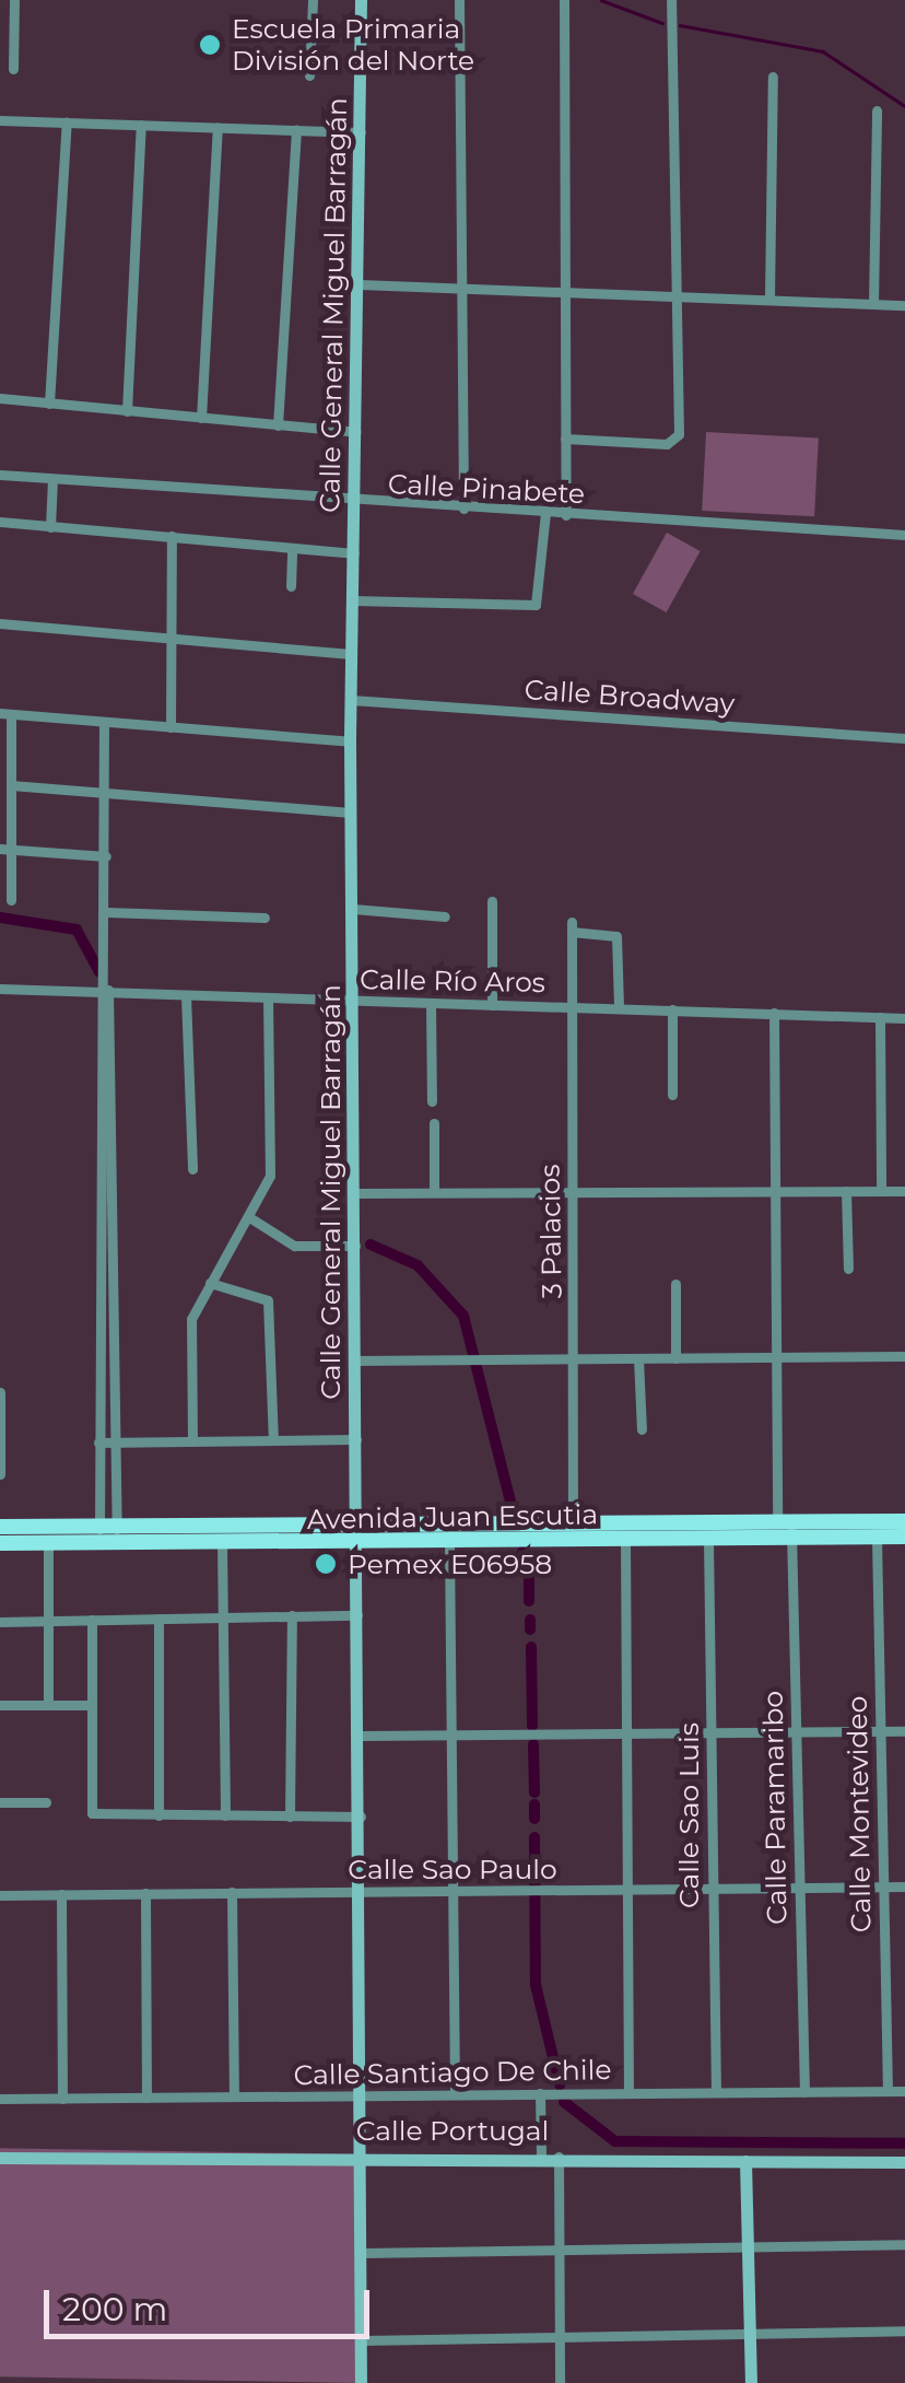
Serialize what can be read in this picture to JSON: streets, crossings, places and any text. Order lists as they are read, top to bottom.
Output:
{
  "streets": {
    "main road": ["Calle General Miguel Barragán", "Avenida Juan Escutia", "Calle Portugal"],
    "street": [
      "Calle Pinabete",
      "Calle Broadway",
      "Calle Río Aros",
      "3 Palacios",
      "Calle Paramaribo",
      "Calle Montevideo",
      "Calle Sao Luis",
      "Calle Sao Paulo",
      "Calle Santiago De Chile"
    ]
  },
  "crossings": [
    ["Calle General Miguel Barragán", "Calle Pinabete"],
    ["Calle General Miguel Barragán", "Calle Broadway"],
    ["Calle General Miguel Barragán", "Calle Río Aros"],
    ["Calle General Miguel Barragán", "Avenida Juan Escutia"],
    ["Calle General Miguel Barragán", "Calle Sao Paulo"],
    ["Calle General Miguel Barragán", "Calle Santiago De Chile"],
    ["Calle General Miguel Barragán", "Calle Portugal"],
    ["Calle Río Aros", "3 Palacios"],
    ["Calle Río Aros", "Calle Paramaribo"],
    ["3 Palacios", "Avenida Juan Escutia"],
    ["Avenida Juan Escutia", "Calle Paramaribo"],
    ["Avenida Juan Escutia", "Calle Montevideo"],
    ["Avenida Juan Escutia", "Calle Sao Luis"],
    ["Calle Paramaribo", "Calle Sao Paulo"],
    ["Calle Paramaribo", "Calle Santiago De Chile"],
    ["Calle Montevideo", "Calle Sao Paulo"],
    ["Calle Montevideo", "Calle Santiago De Chile"],
    ["Calle Sao Luis", "Calle Sao Paulo"],
    ["Calle Sao Luis", "Calle Santiago De Chile"]
  ],
  "places": ["Escuela Primaria División del Norte", "Pemex E06958"],
  "scale_bar": "200 m"
}
